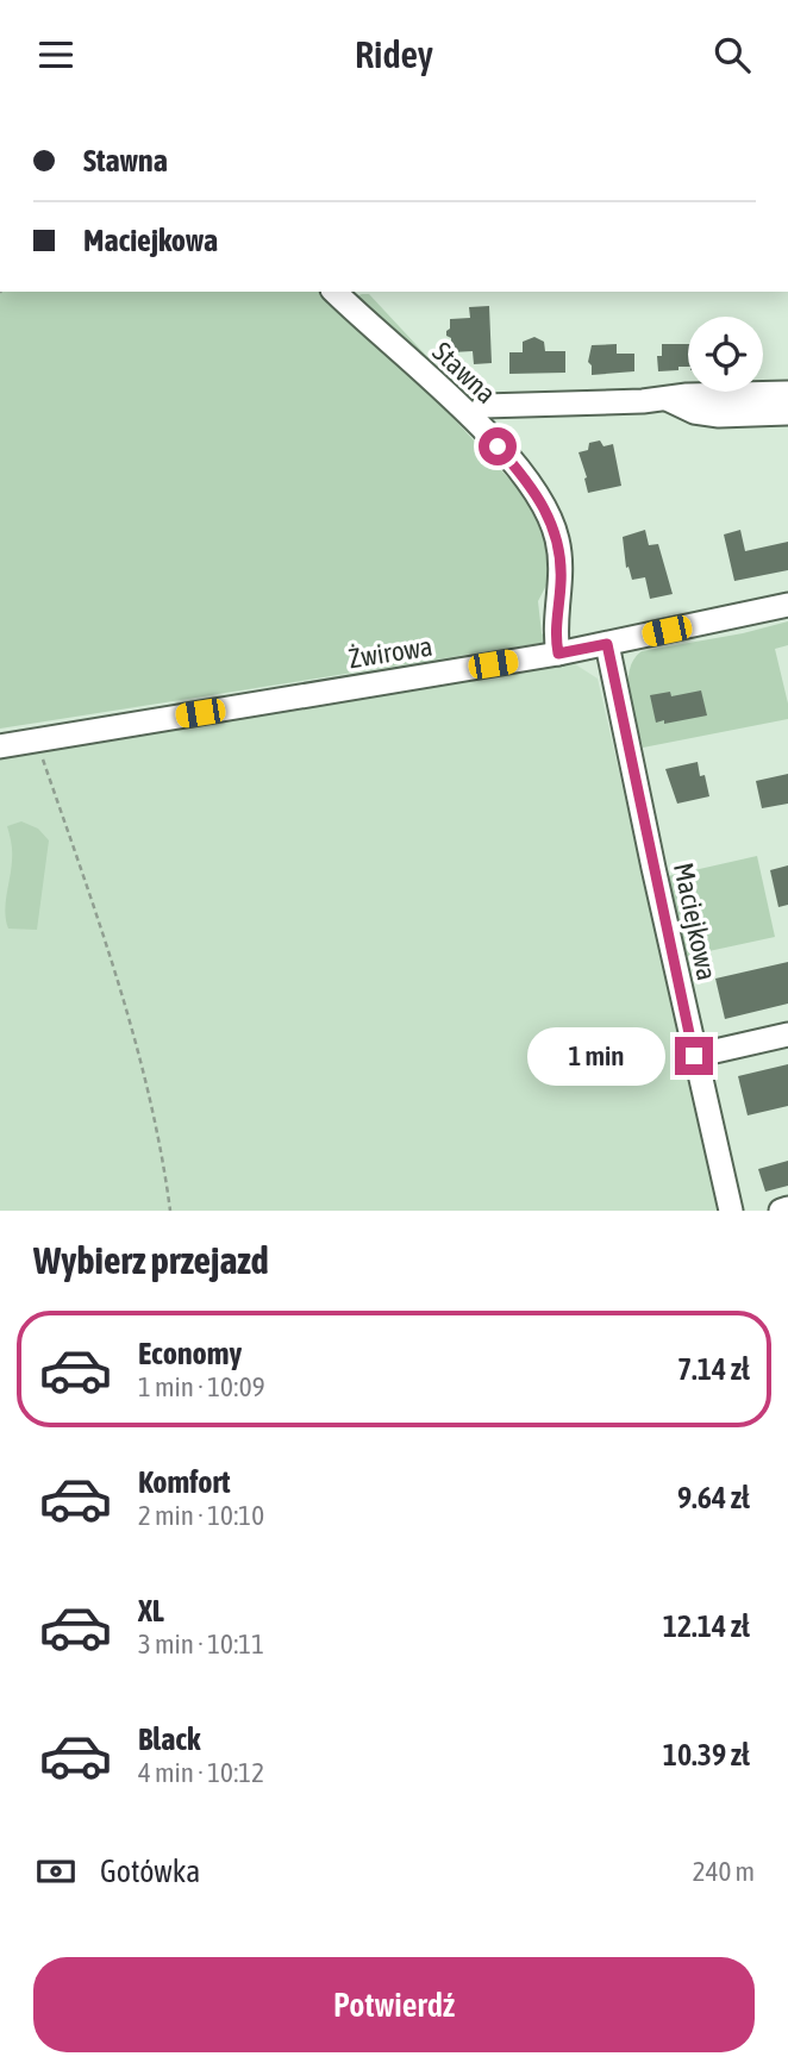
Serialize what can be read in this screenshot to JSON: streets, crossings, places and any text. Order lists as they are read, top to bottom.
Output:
{
  "streets": {
    "street": ["Stawna", "Żwirowa", "Maciejkowa"]
  },
  "crossings": [
    ["Stawna", "Żwirowa"],
    ["Żwirowa", "Maciejkowa"]
  ],
  "page": {
    "header": "Ridey",
    "banner": ["Stawna", "Maciejkowa"],
    "bubble": "1 min",
    "heading": "Wybierz przejazd",
    "list": [
      {
        "name": "Economy",
        "note": "1 min · 10:09",
        "value": "7.14 zł"
      },
      {
        "name": "Komfort",
        "note": "2 min · 10:10",
        "value": "9.64 zł"
      },
      {
        "name": "XL",
        "note": "3 min · 10:11",
        "value": "12.14 zł"
      },
      {
        "name": "Black",
        "note": "4 min · 10:12",
        "value": "10.39 zł"
      }
    ],
    "pay": ["Gotówka", "240 m"],
    "buttons": "Potwierdź"
  }
}
